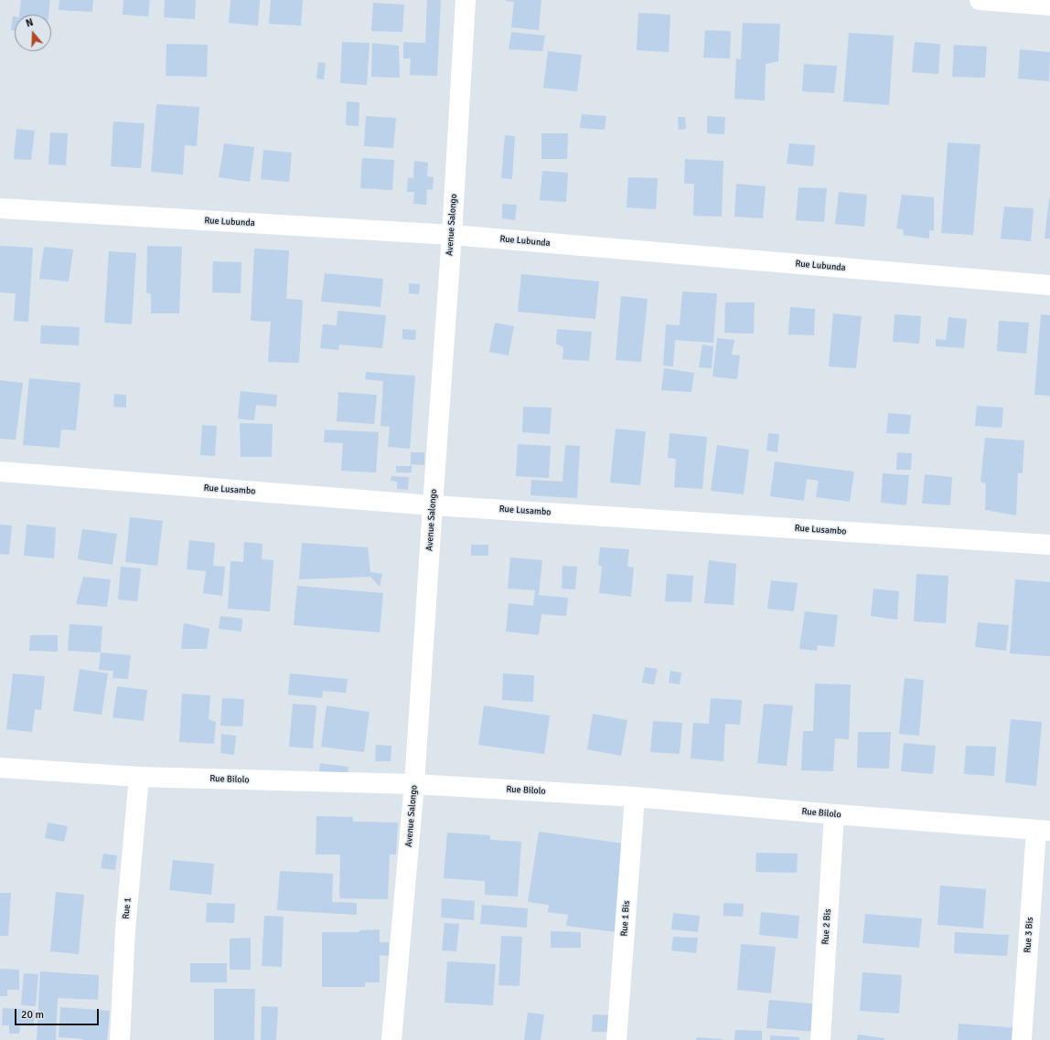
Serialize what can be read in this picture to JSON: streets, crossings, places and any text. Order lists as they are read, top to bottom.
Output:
{
  "streets": {
    "street": [
      "Rue Lubunda",
      "Avenue Salongo",
      "Rue Lusambo",
      "Rue Bilolo",
      "Rue 1",
      "Rue 1 Bis",
      "Rue 2 Bis",
      "Rue 3 Bis"
    ]
  },
  "crossings": [
    ["Rue Lubunda", "Avenue Salongo"],
    ["Avenue Salongo", "Rue Lusambo"],
    ["Avenue Salongo", "Rue Bilolo"],
    ["Rue Bilolo", "Rue 1"],
    ["Rue Bilolo", "Rue 1 Bis"],
    ["Rue Bilolo", "Rue 2 Bis"],
    ["Rue Bilolo", "Rue 3 Bis"]
  ],
  "scale_bar": "20 m",
  "north": "top"
}
